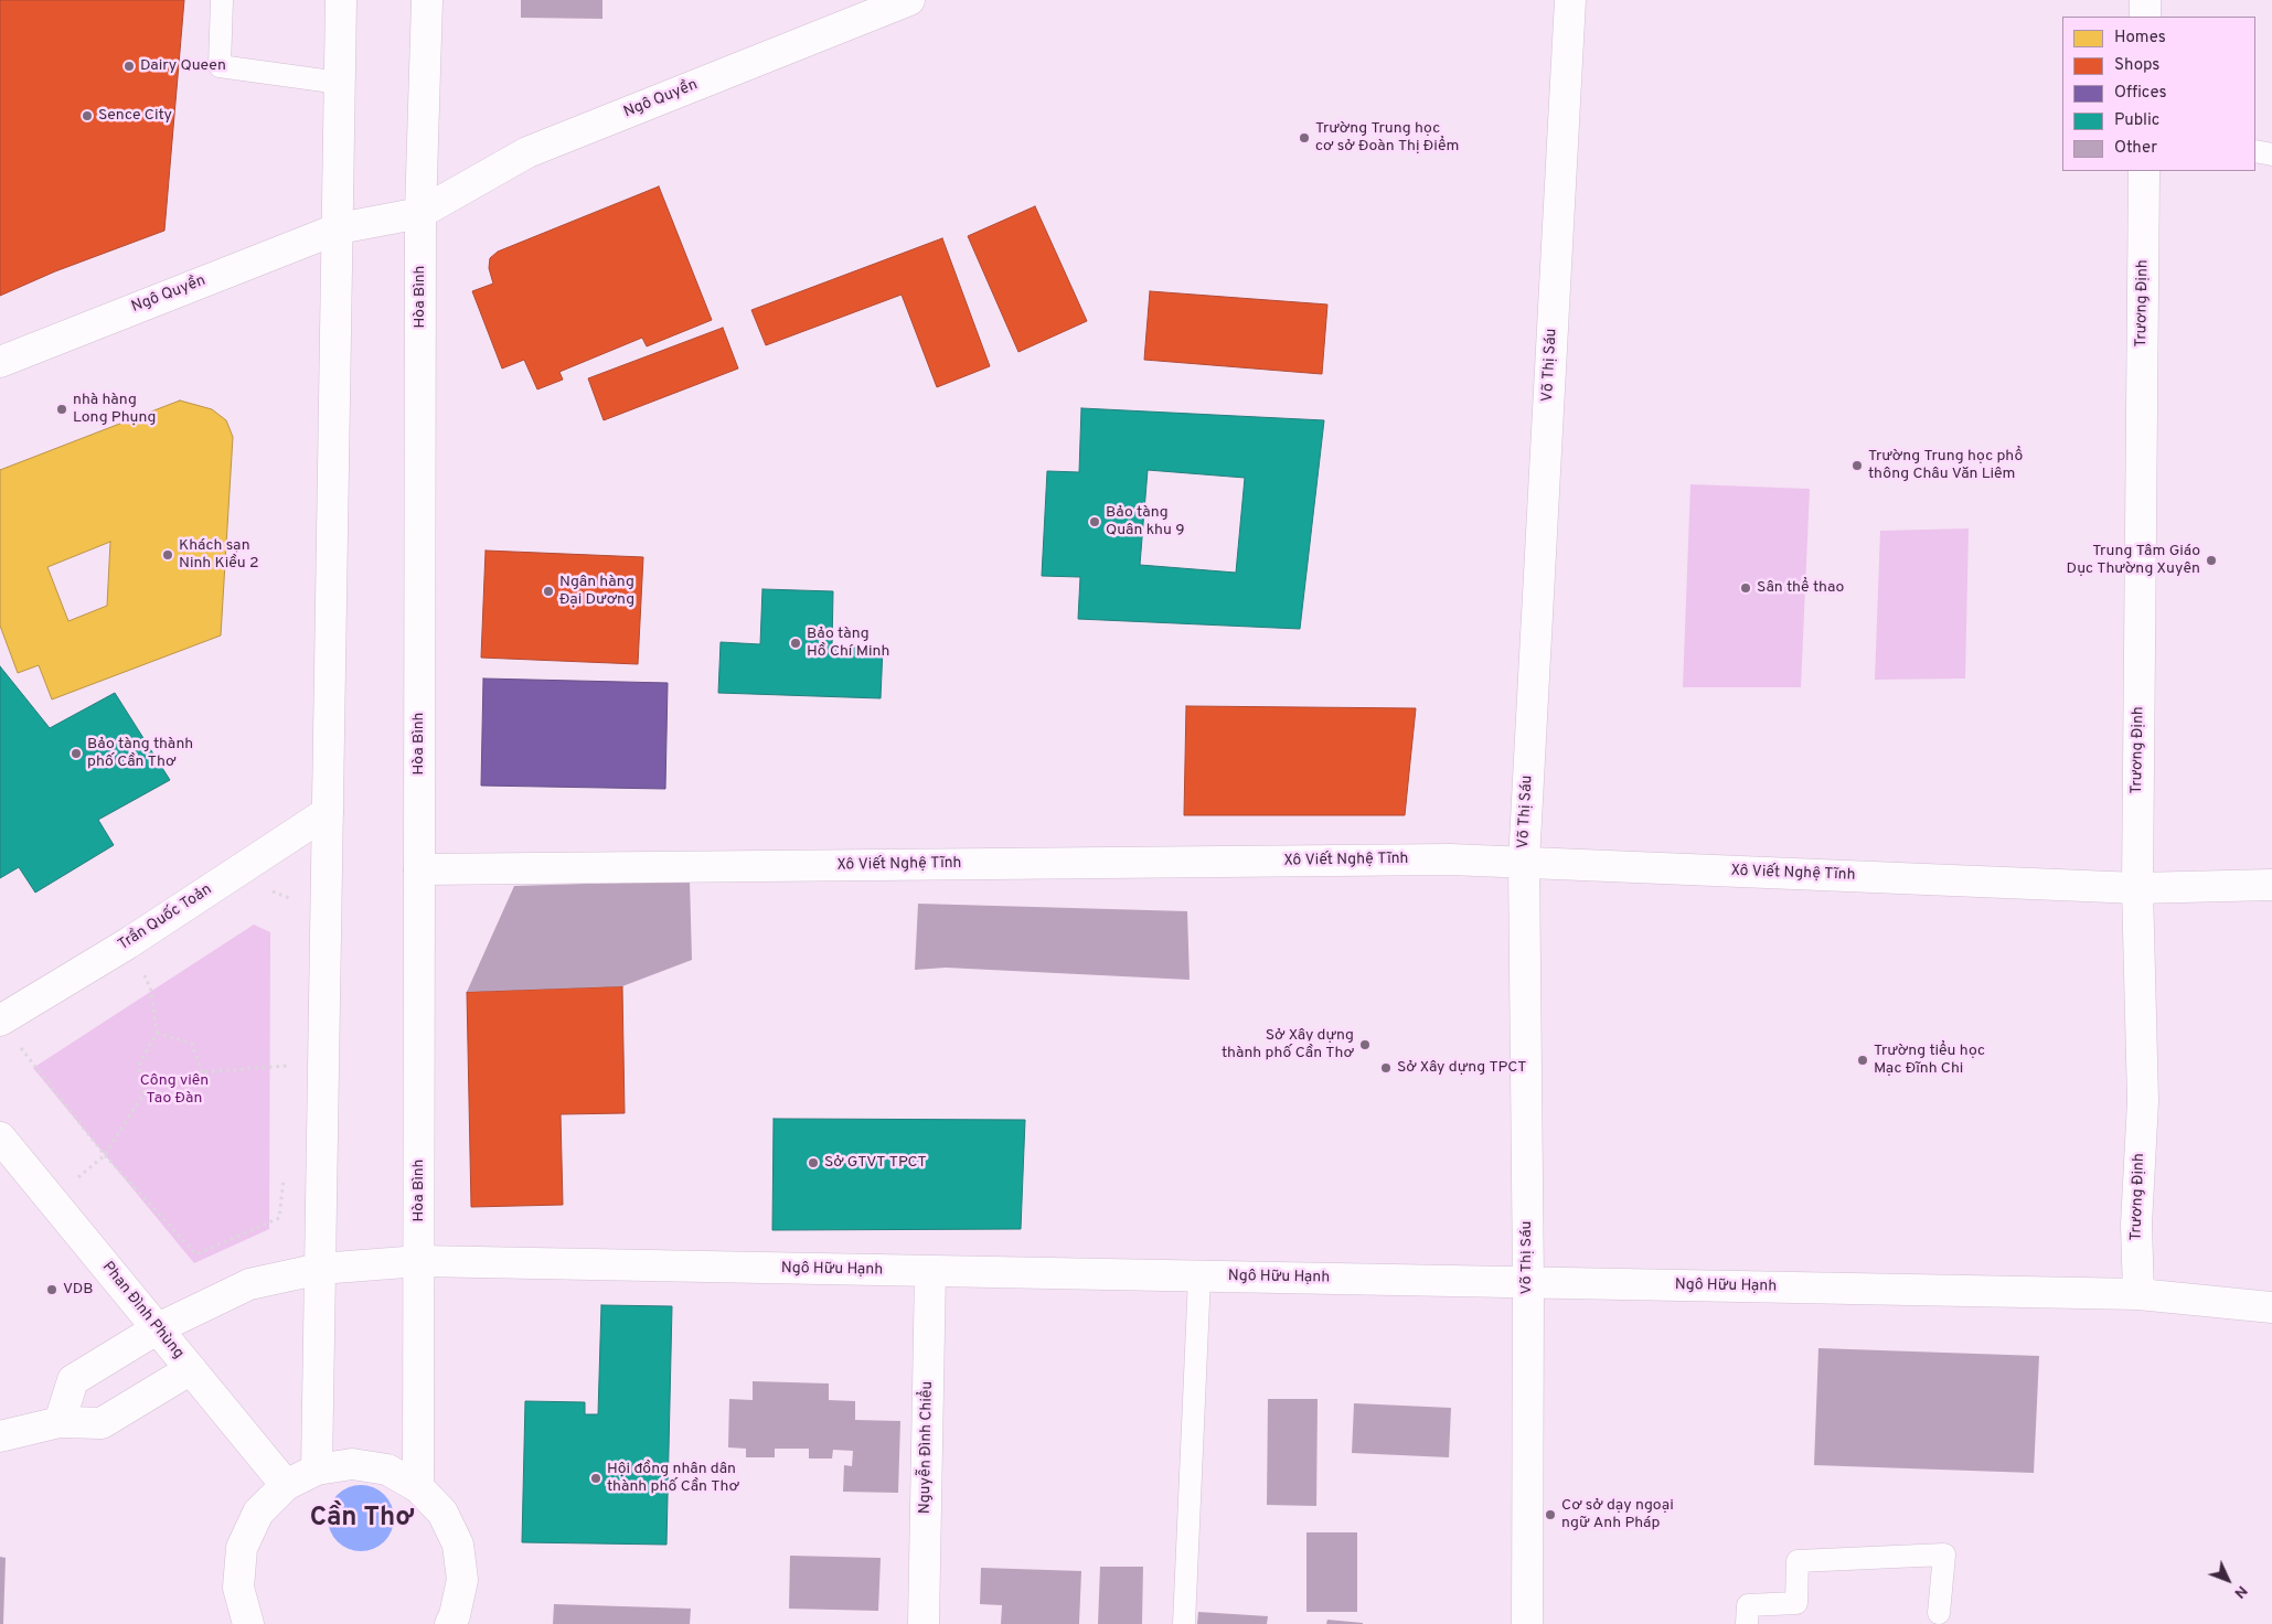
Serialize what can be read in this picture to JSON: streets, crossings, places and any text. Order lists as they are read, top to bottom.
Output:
{
  "streets": {
    "street": [
      "Ngô Quyền",
      "Hòa Bình",
      "Trương Định",
      "Võ Thị Sáu",
      "Xô Viết Nghệ Tĩnh",
      "Trần Quốc Toản",
      "Ngô Hữu Hạnh",
      "Phan Đình Phùng",
      "Nguyễn Đình Chiểu"
    ]
  },
  "crossings": [
    ["Ngô Quyền", "Hòa Bình"],
    ["Hòa Bình", "Xô Viết Nghệ Tĩnh"],
    ["Hòa Bình", "Ngô Hữu Hạnh"],
    ["Trương Định", "Xô Viết Nghệ Tĩnh"],
    ["Trương Định", "Ngô Hữu Hạnh"],
    ["Võ Thị Sáu", "Xô Viết Nghệ Tĩnh"],
    ["Võ Thị Sáu", "Ngô Hữu Hạnh"],
    ["Ngô Hữu Hạnh", "Phan Đình Phùng"],
    ["Ngô Hữu Hạnh", "Nguyễn Đình Chiểu"]
  ],
  "districts": ["Cần Thơ"],
  "parks": ["Công viên Tao Đàn"],
  "places": [
    "Dairy Queen",
    "Sence City",
    "Trường Trung học cơ sở Đoàn Thị Điểm",
    "nhà hàng Long Phụng",
    "Trường Trung học phổ thông Châu Văn Liêm",
    "Bảo tàng Quân khu 9",
    "Khách sạn Ninh Kiều 2",
    "Trung Tâm Giáo Dục Thường Xuyên",
    "Sân thể thao",
    "Ngân hàng Đại Dương",
    "Bảo tàng Hồ Chí Minh",
    "Bảo tàng thành phố Cần Thơ",
    "Sở Xây dựng thành phố Cần Thơ",
    "Trường tiểu học Mạc Đĩnh Chi",
    "Sở Xây dựng TPCT",
    "Sở GTVT TPCT",
    "VDB",
    "Hội đồng nhân dân thành phố Cần Thơ",
    "Cơ sở dạy ngoại ngữ Anh Pháp"
  ],
  "legend": [
    "Homes",
    "Shops",
    "Offices",
    "Public",
    "Other"
  ],
  "north": "bottom right"
}
